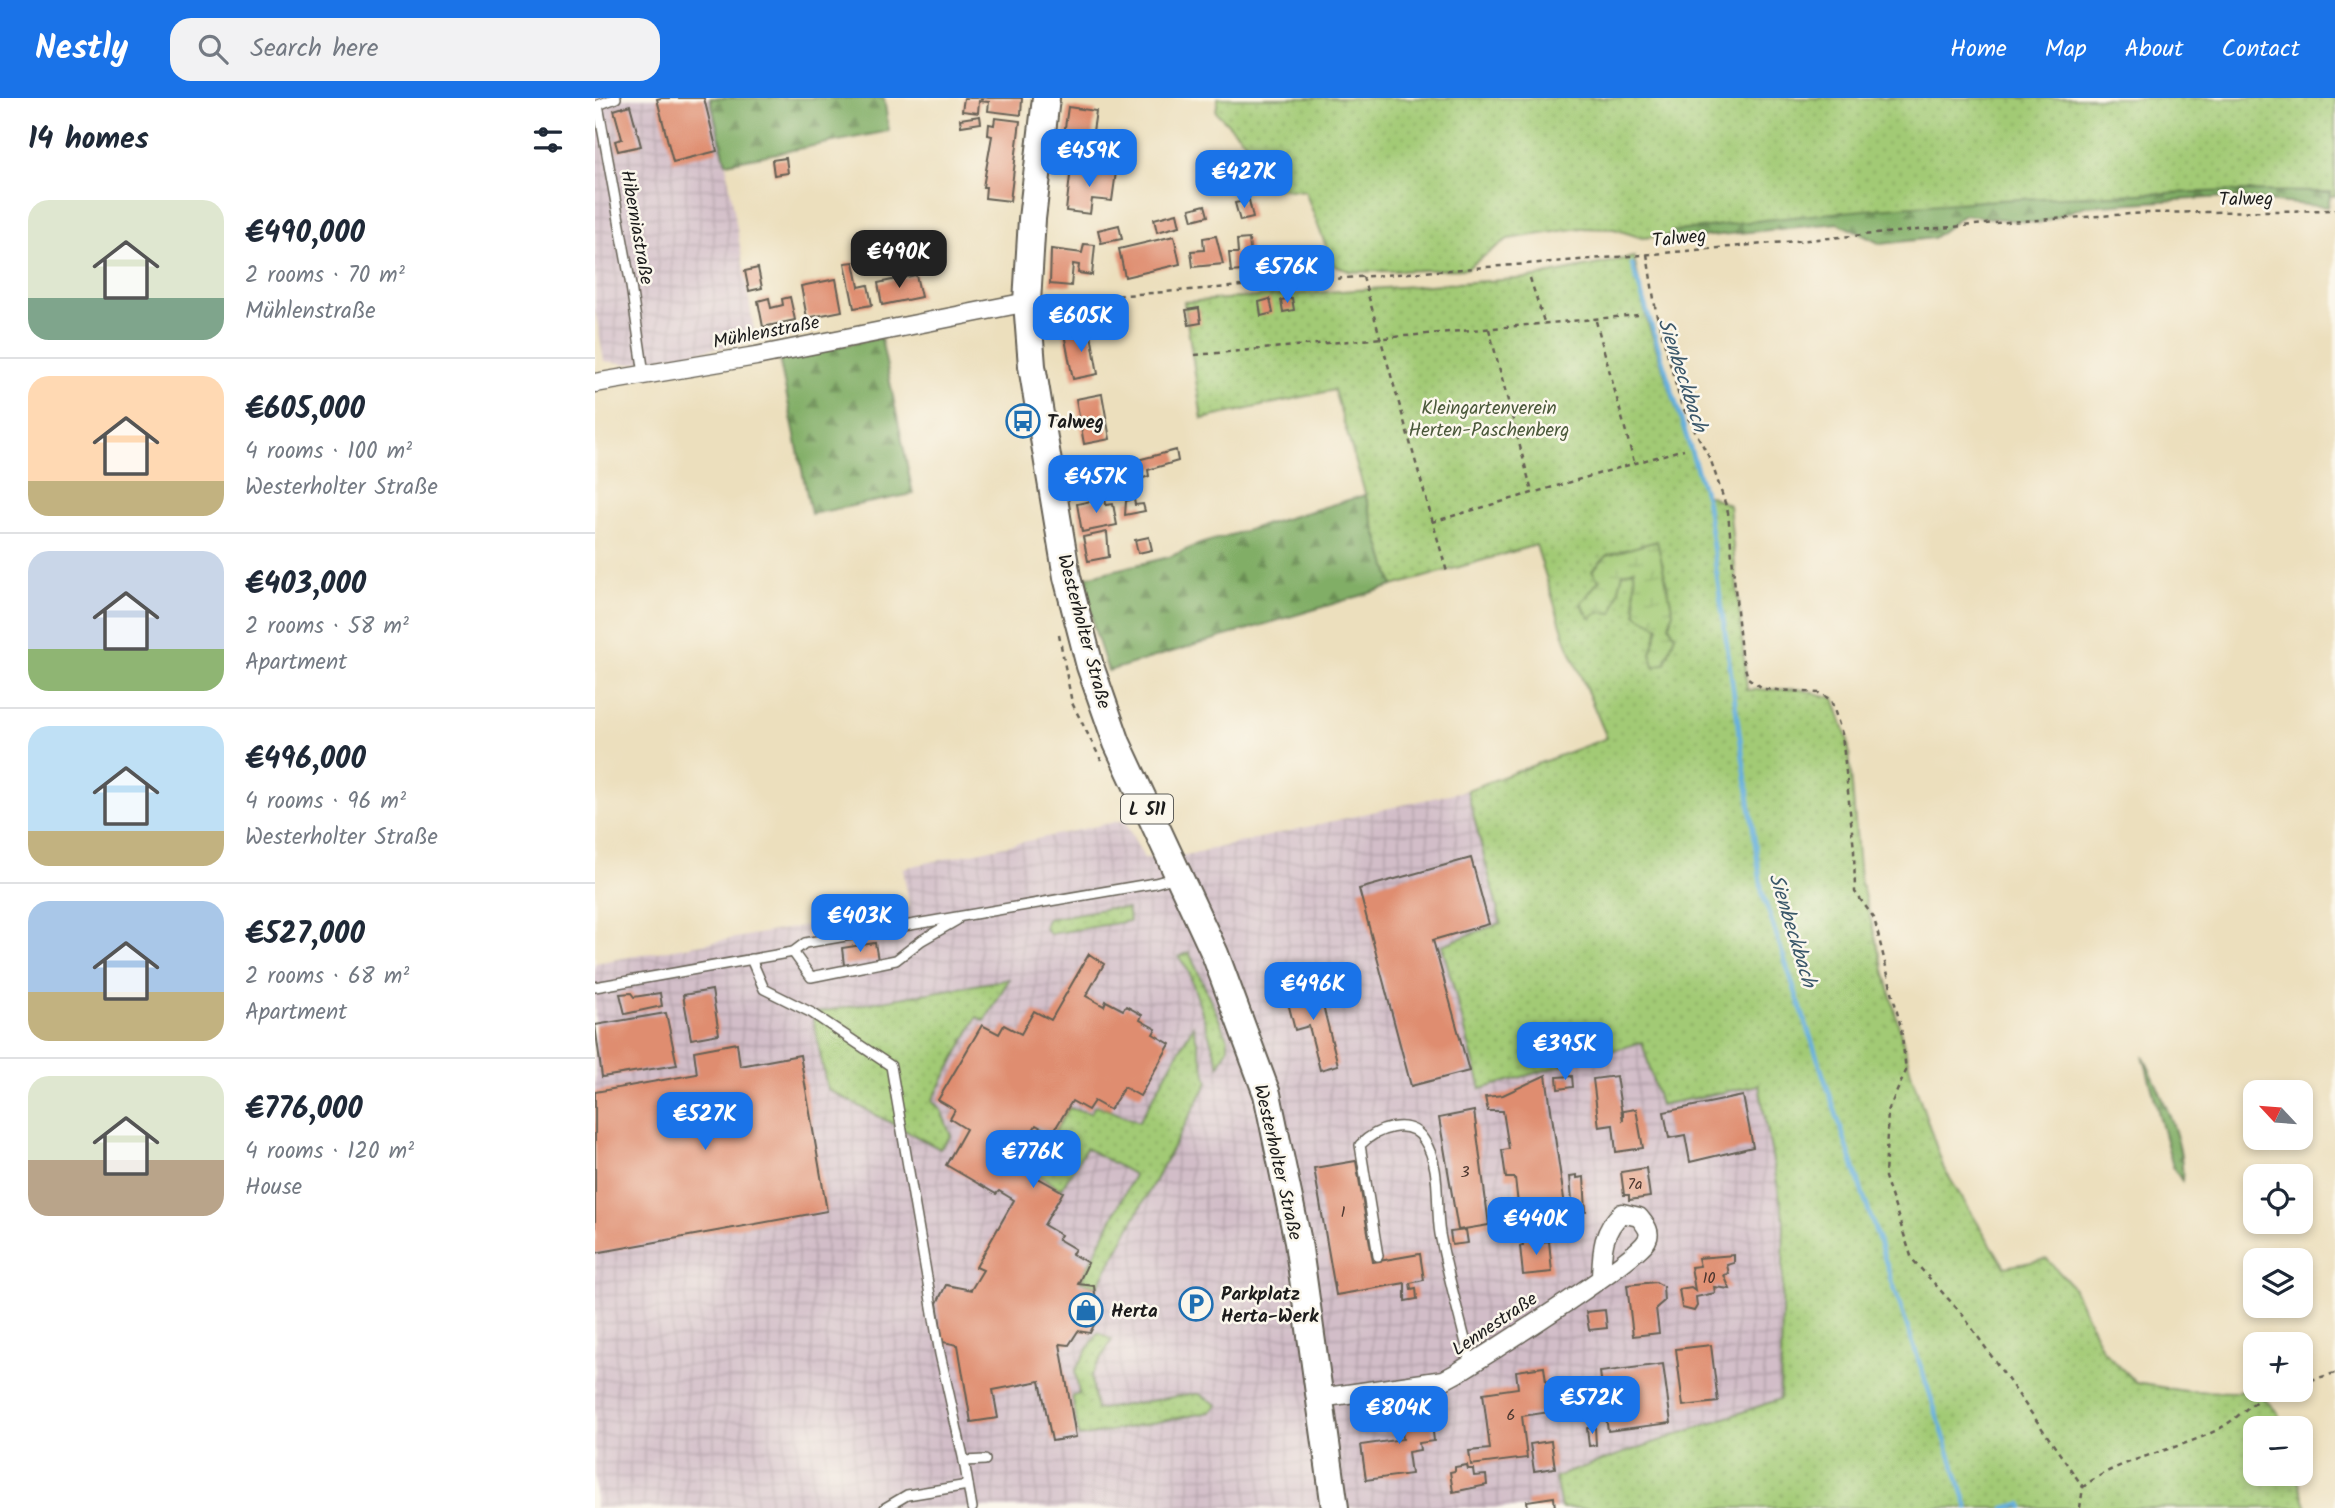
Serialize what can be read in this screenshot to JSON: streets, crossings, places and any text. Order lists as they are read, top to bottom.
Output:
{
  "streets": {
    "main road": ["Westerholter Straße", "L 511"],
    "street": ["Mühlenstraße", "Lennestraße"],
    "lane": ["Hiberniastraße"],
    "path": ["Talweg"]
  },
  "crossings": [
    ["Talweg", "Mühlenstraße"],
    ["Talweg", "Westerholter Straße"],
    ["Hiberniastraße", "Mühlenstraße"],
    ["Mühlenstraße", "Westerholter Straße"],
    ["Westerholter Straße", "Lennestraße"]
  ],
  "water": ["Sienbeckbach"],
  "parks": ["Kleingartenverein Herten-Paschenberg"],
  "places": {
    "bus stop": ["Talweg"],
    "parking": ["Parkplatz Herta-Werk"],
    "shop": ["Herta"]
  },
  "house_numbers": [
    "3",
    "7a",
    "1",
    "10",
    "6"
  ],
  "north": "top left",
  "page": {
    "header": "Nestly",
    "search": "Search here",
    "nav": [
      "Home",
      "Map",
      "About",
      "Contact"
    ],
    "heading": "14 homes",
    "price": [
      "€459K",
      "€427K",
      "€490K",
      "€576K",
      "€605K",
      "€457K",
      "€403K",
      "€496K",
      "€395K",
      "€527K",
      "€776K",
      "€440K",
      "€572K",
      "€804K"
    ],
    "list": [
      {
        "name": "€490,000",
        "note": "2 rooms · 70 m² · Mühlenstraße"
      },
      {
        "name": "€605,000",
        "note": "4 rooms · 100 m² · Westerholter Straße"
      },
      {
        "name": "€403,000",
        "note": "2 rooms · 58 m² · Apartment"
      },
      {
        "name": "€496,000",
        "note": "4 rooms · 96 m² · Westerholter Straße"
      },
      {
        "name": "€527,000",
        "note": "2 rooms · 68 m² · Apartment"
      },
      {
        "name": "€776,000",
        "note": "4 rooms · 120 m² · House"
      }
    ],
    "map_buttons": ["+", "−"]
  }
}
